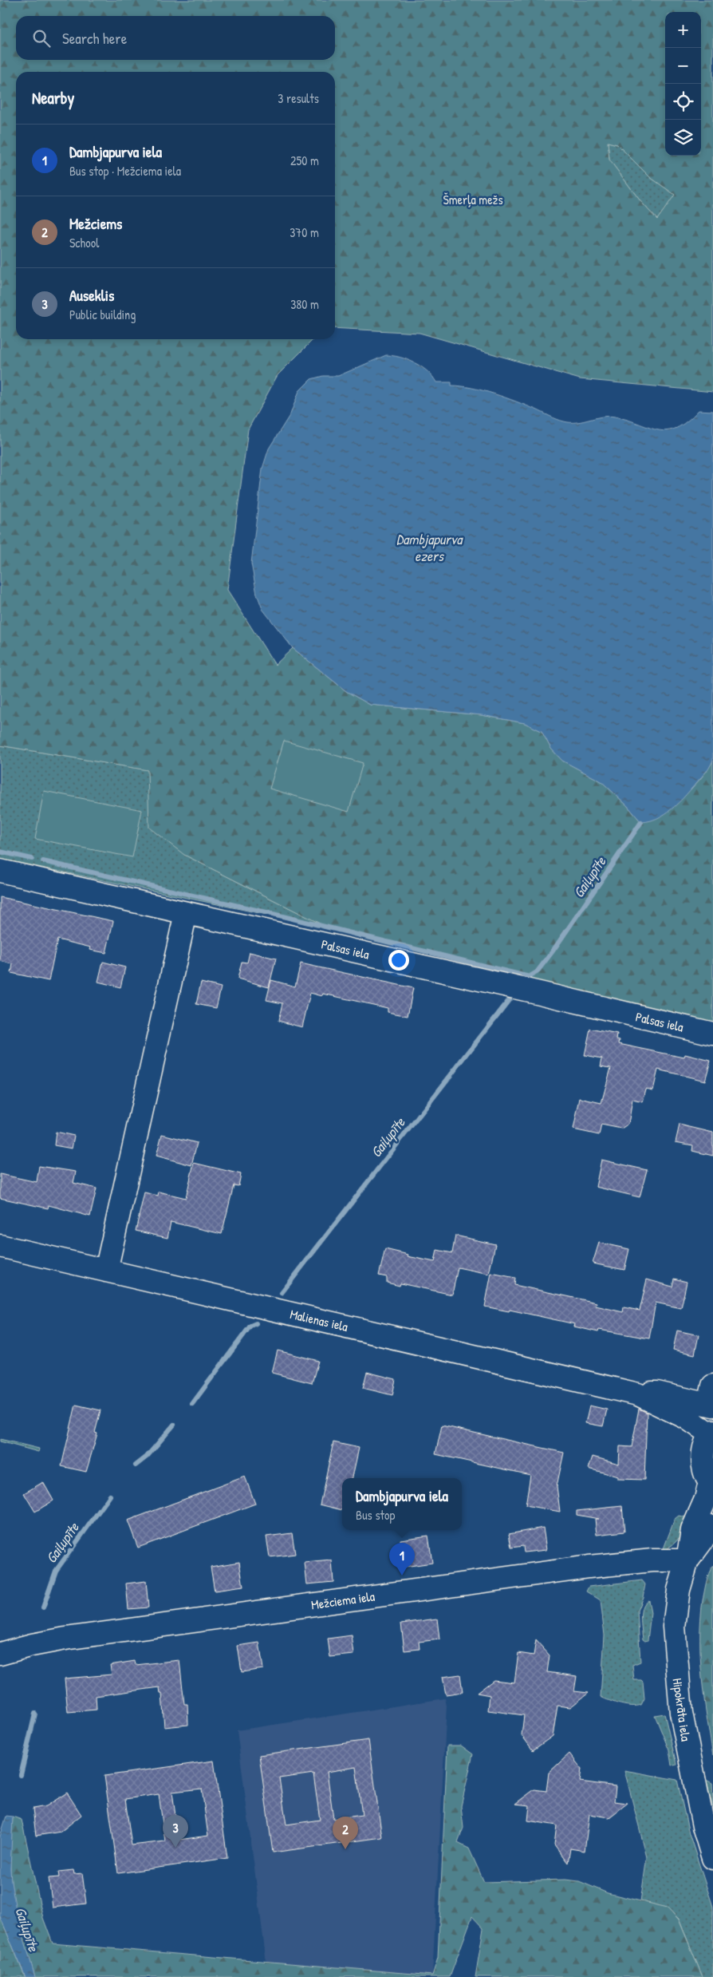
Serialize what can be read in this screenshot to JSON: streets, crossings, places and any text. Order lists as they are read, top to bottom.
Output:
{
  "streets": {
    "street": [
      "Palsas iela",
      "Malienas iela",
      "Mežciema iela",
      "Hipokrāta iela"
    ]
  },
  "crossings": [
    ["Mežciema iela", "Hipokrāta iela"]
  ],
  "water": ["Dambjapurva ezers", "Gaiļupīte"],
  "parks": ["Šmerļa mežs"],
  "page": {
    "map_buttons": ["+", "−"],
    "search": "Search here",
    "heading": ["Nearby", "3 results"],
    "list": [
      {
        "mark": "1",
        "name": "Dambjapurva iela",
        "note": "Bus stop · Mežciema iela",
        "value": "250 m"
      },
      {
        "mark": "2",
        "name": "Mežciems",
        "note": "School",
        "value": "370 m"
      },
      {
        "mark": "3",
        "name": "Auseklis",
        "note": "Public building",
        "value": "380 m"
      }
    ],
    "popup": ["Dambjapurva iela", "Bus stop"],
    "pins": ["1", "3", "2"]
  }
}
